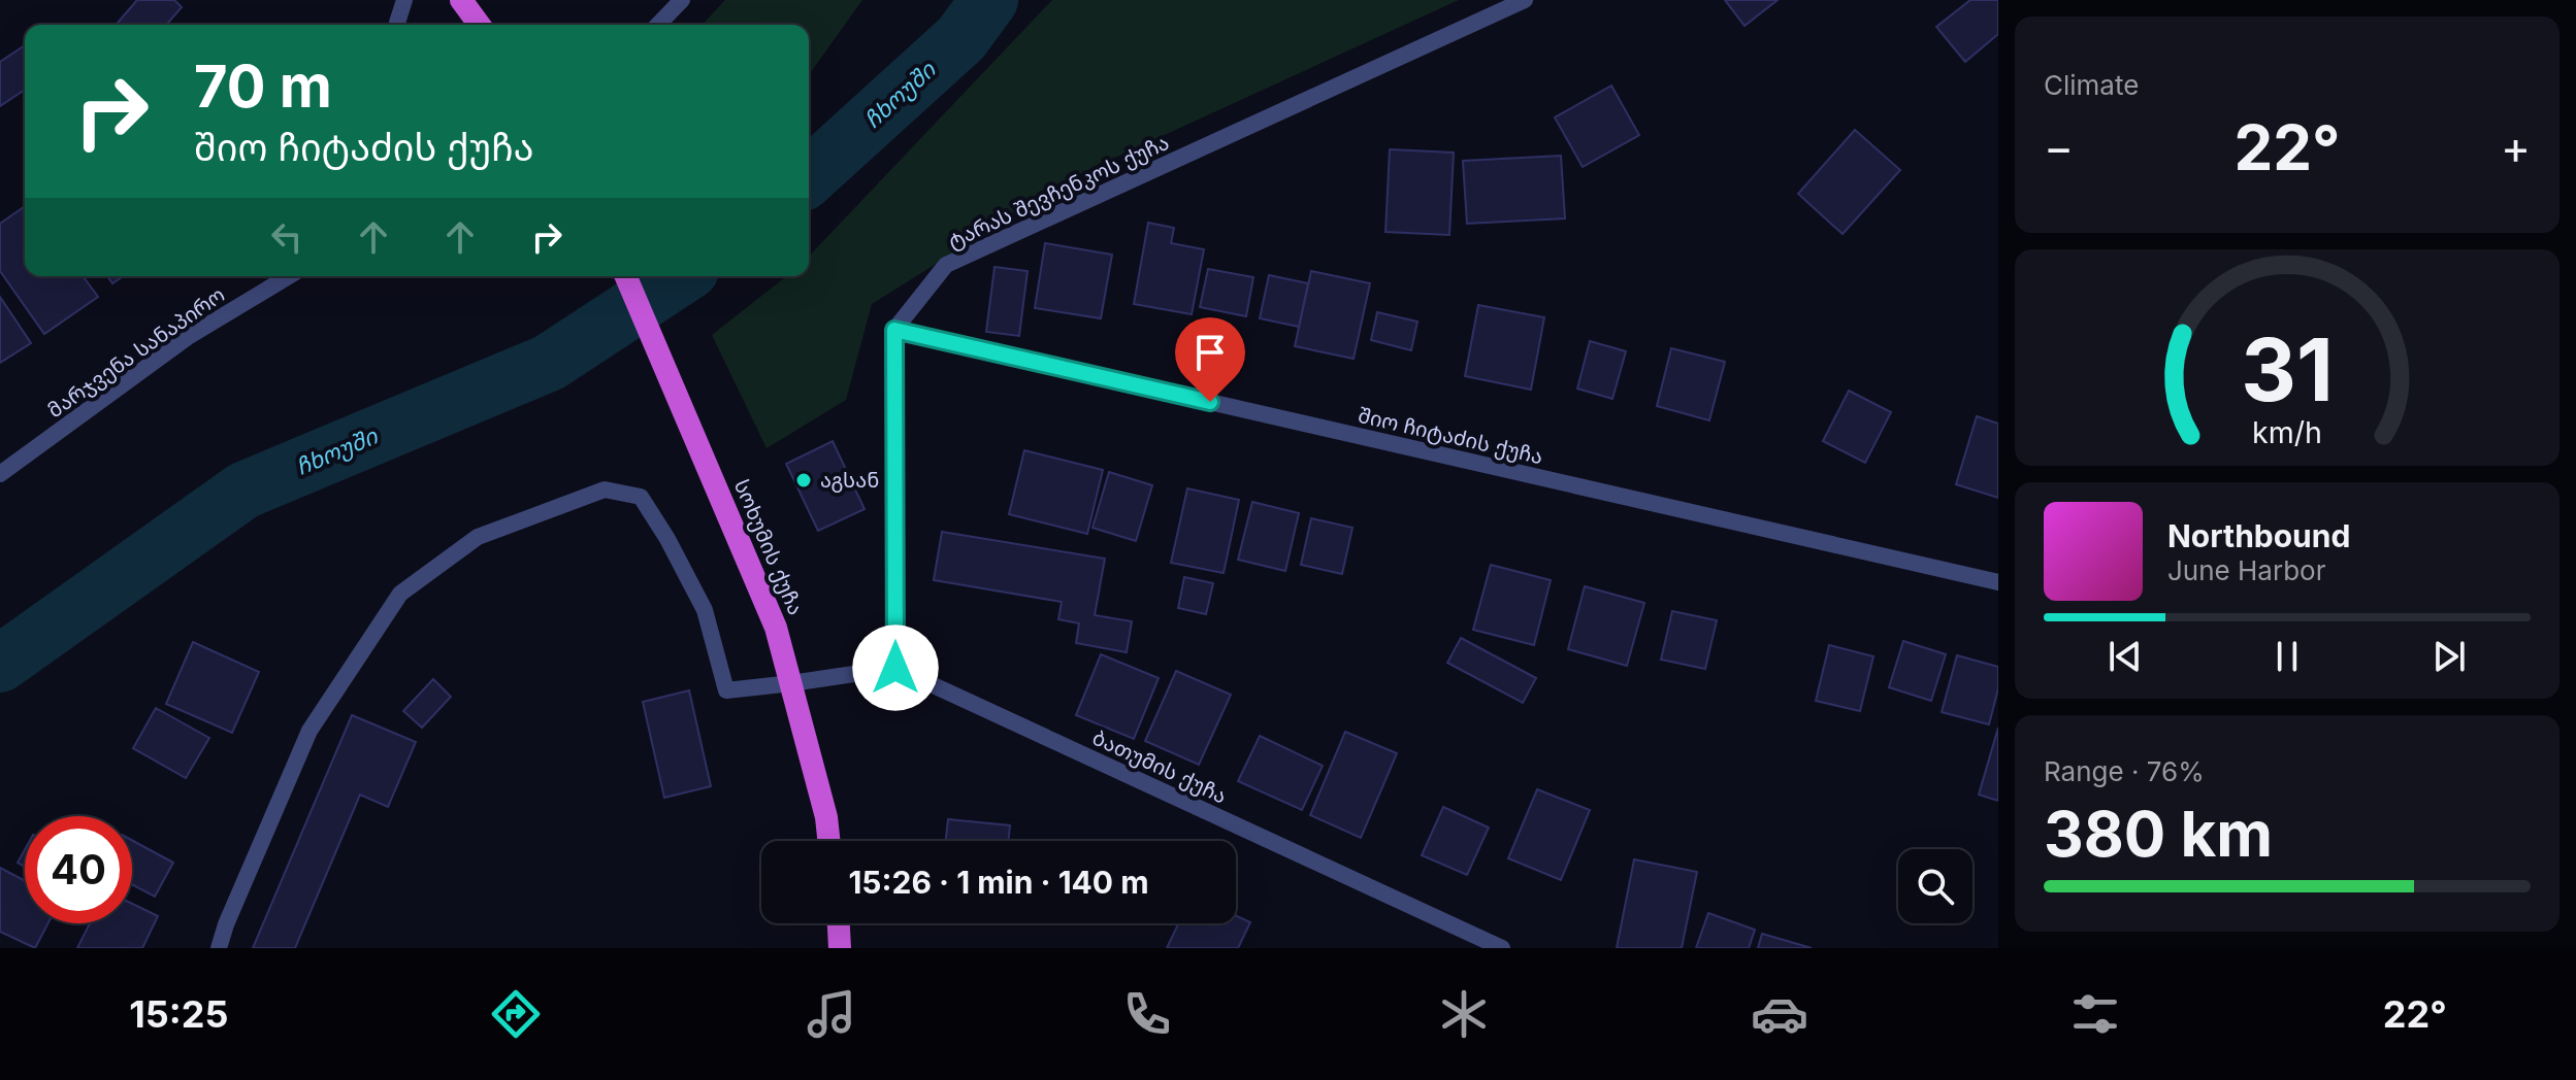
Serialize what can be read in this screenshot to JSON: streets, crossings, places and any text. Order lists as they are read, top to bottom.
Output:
{
  "streets": {
    "highway": ["სოხუმის ქუჩა"],
    "street": [
      "ტარას შევჩენკოს ქუჩა",
      "მარჯვენა სანაპირო",
      "შიო ჩიტაძის ქუჩა",
      "ბათუმის ქუჩა"
    ]
  },
  "crossings": [
    ["ტარას შევჩენკოს ქუჩა", "შიო ჩიტაძის ქუჩა"]
  ],
  "water": ["ჩხოუში"],
  "places": ["აგსან"],
  "page": {
    "tile": [
      "Climate",
      ["Range · 76%", "380 km"]
    ],
    "turn": ["70 m", "შიო ჩიტაძის ქუჩა"],
    "heat": ["−", "22°", "+"],
    "song": ["Northbound", "June Harbor"],
    "limit": "40",
    "trip": "15:26 · 1 min · 140 m",
    "tabs": ["15:25", "22°"],
    "gauge": ["31", "km/h"]
  }
}
